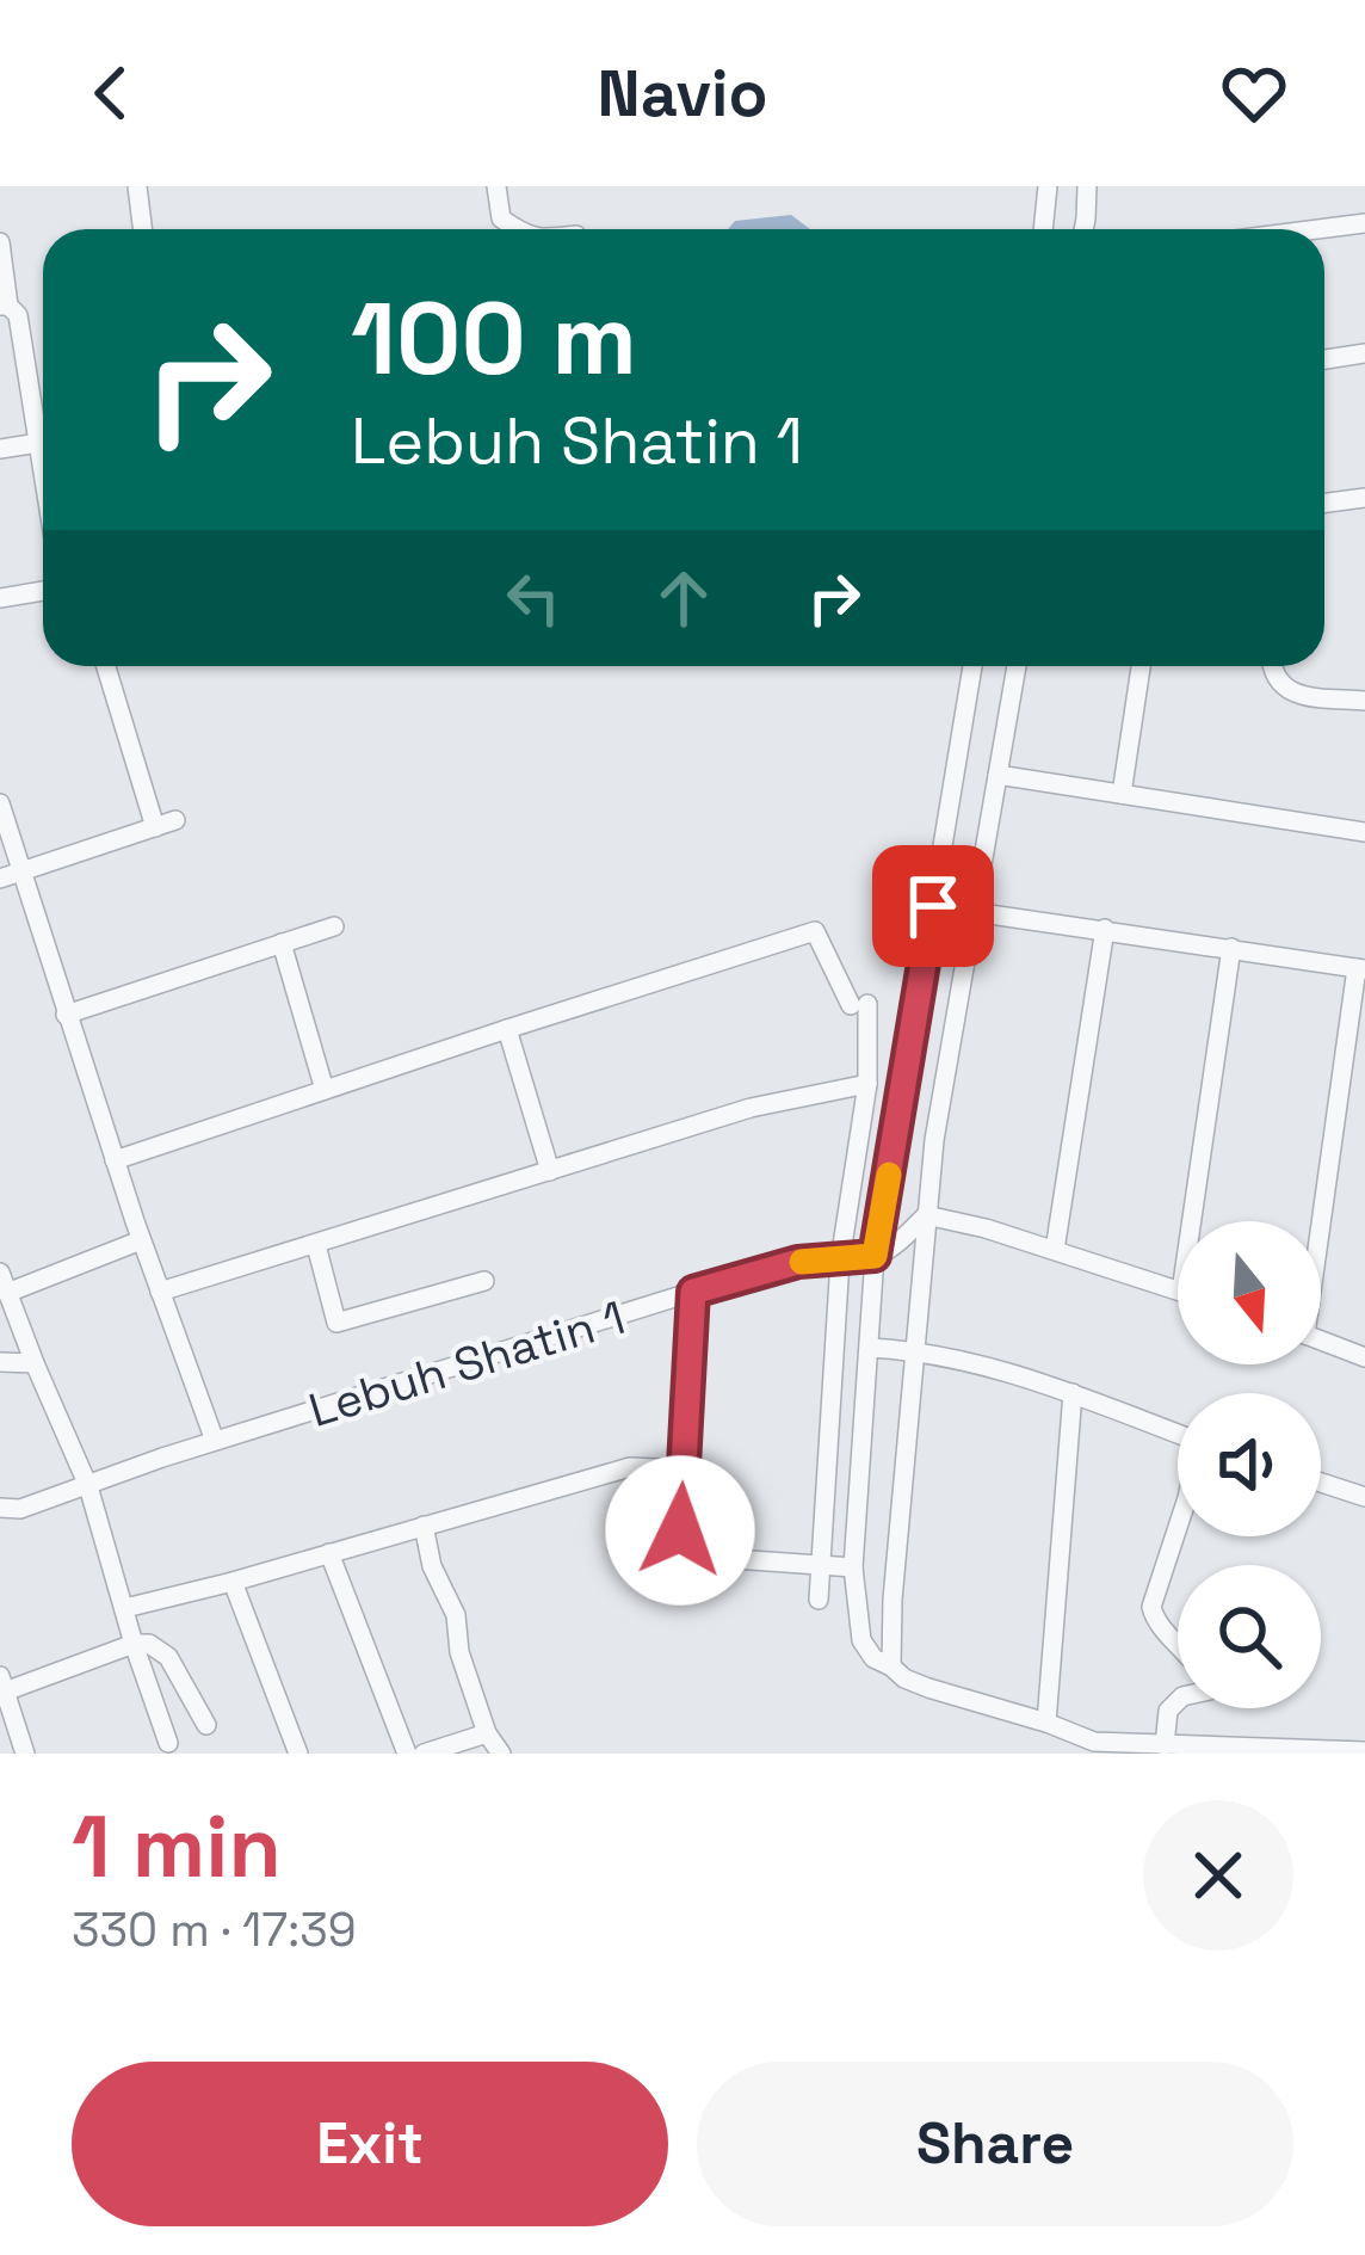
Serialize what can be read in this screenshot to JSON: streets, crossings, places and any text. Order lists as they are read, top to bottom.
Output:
{
  "streets": {
    "street": ["Lebuh Shatin 1"]
  },
  "north": "bottom",
  "page": {
    "header": "Navio",
    "turn": ["100 m", "Lebuh Shatin 1"],
    "heading": ["1 min", "330 m · 17:39"],
    "buttons": ["Exit", "Share"]
  }
}
